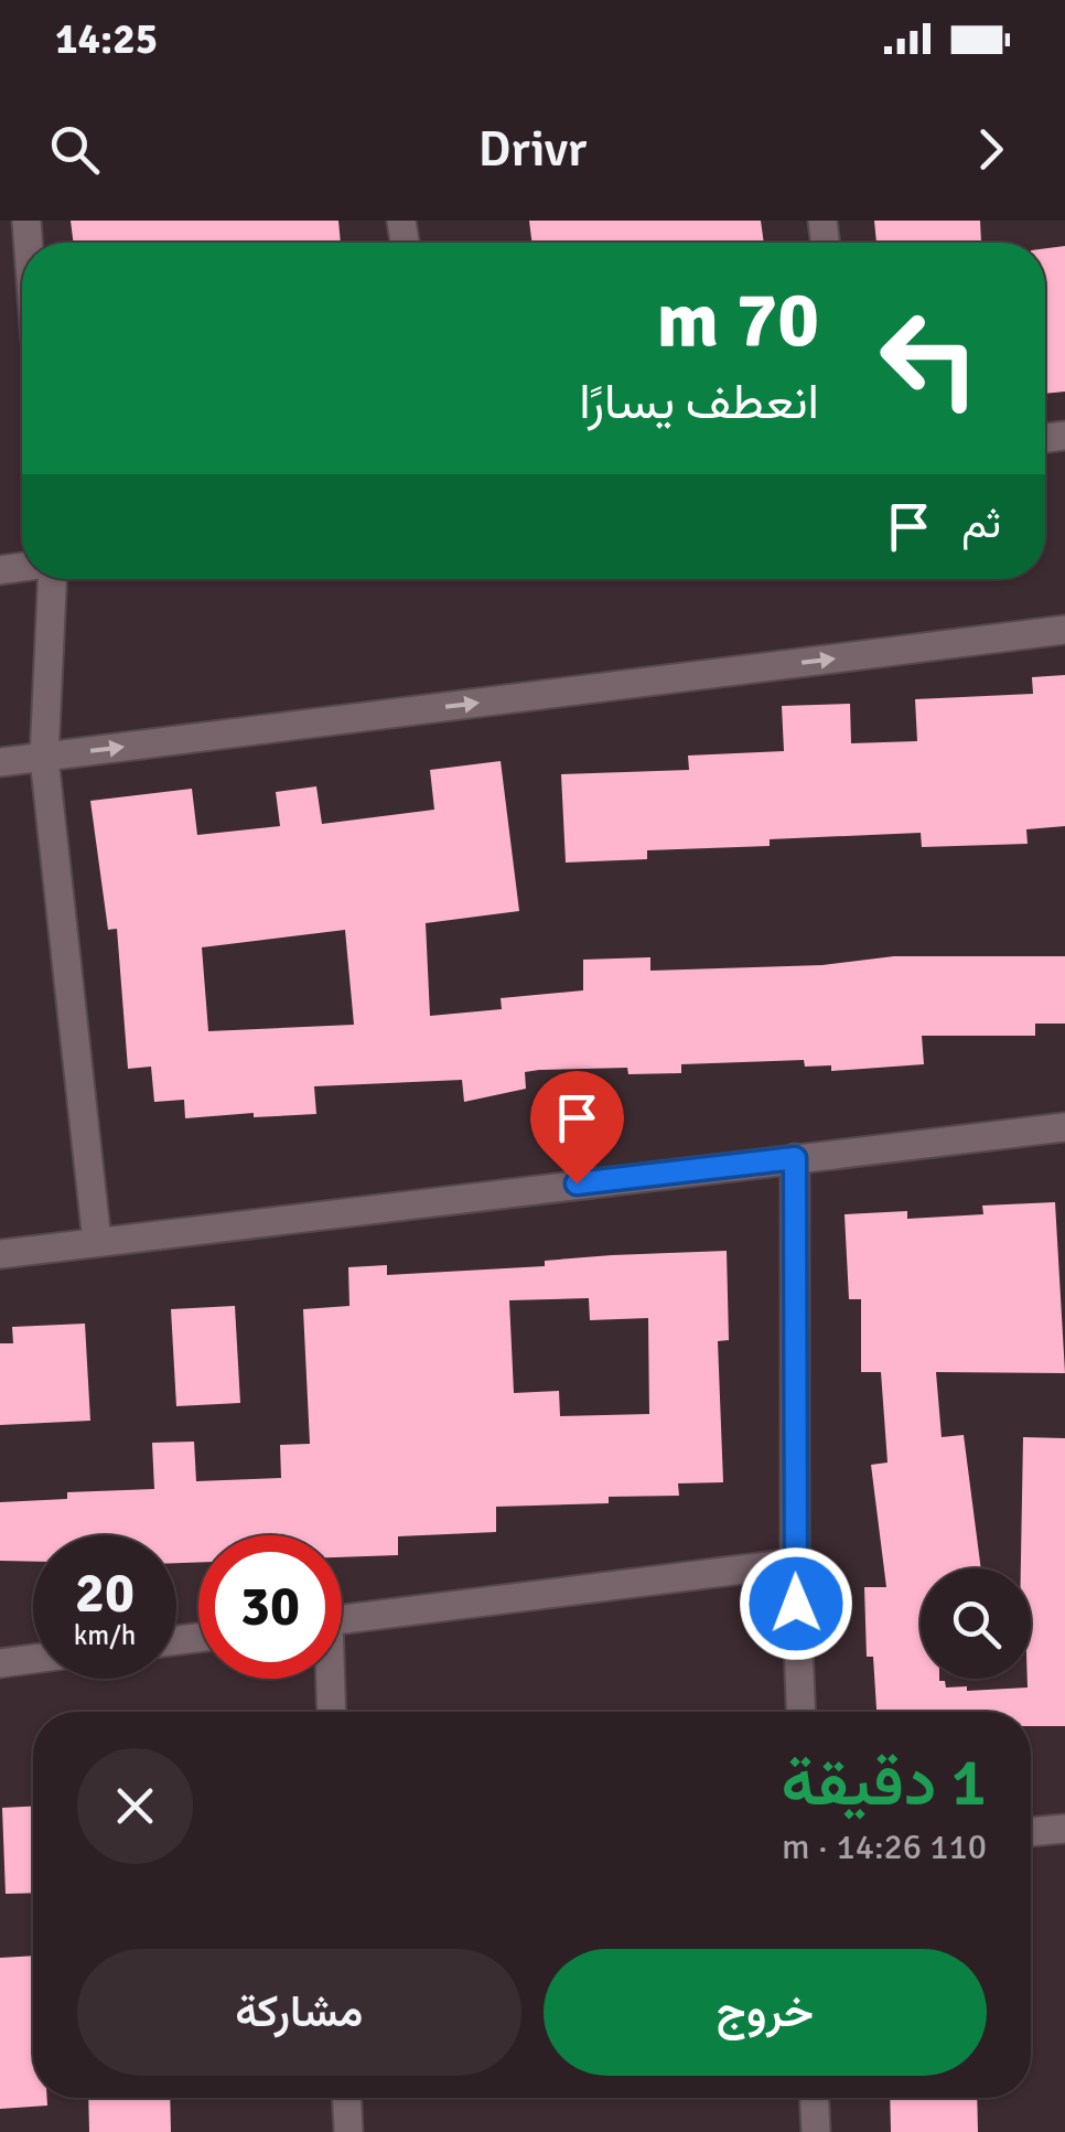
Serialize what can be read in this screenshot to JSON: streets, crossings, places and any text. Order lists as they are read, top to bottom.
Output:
{
  "page": {
    "status": "14:25",
    "header": "Drivr",
    "turn": ["70 m", "انعطف يسارًا"],
    "then": "ثم",
    "speed": "20 km/h",
    "limit": "30",
    "heading": ["1 دقيقة", "110 m · 14:26"],
    "buttons": ["خروج", "مشاركة"]
  }
}
